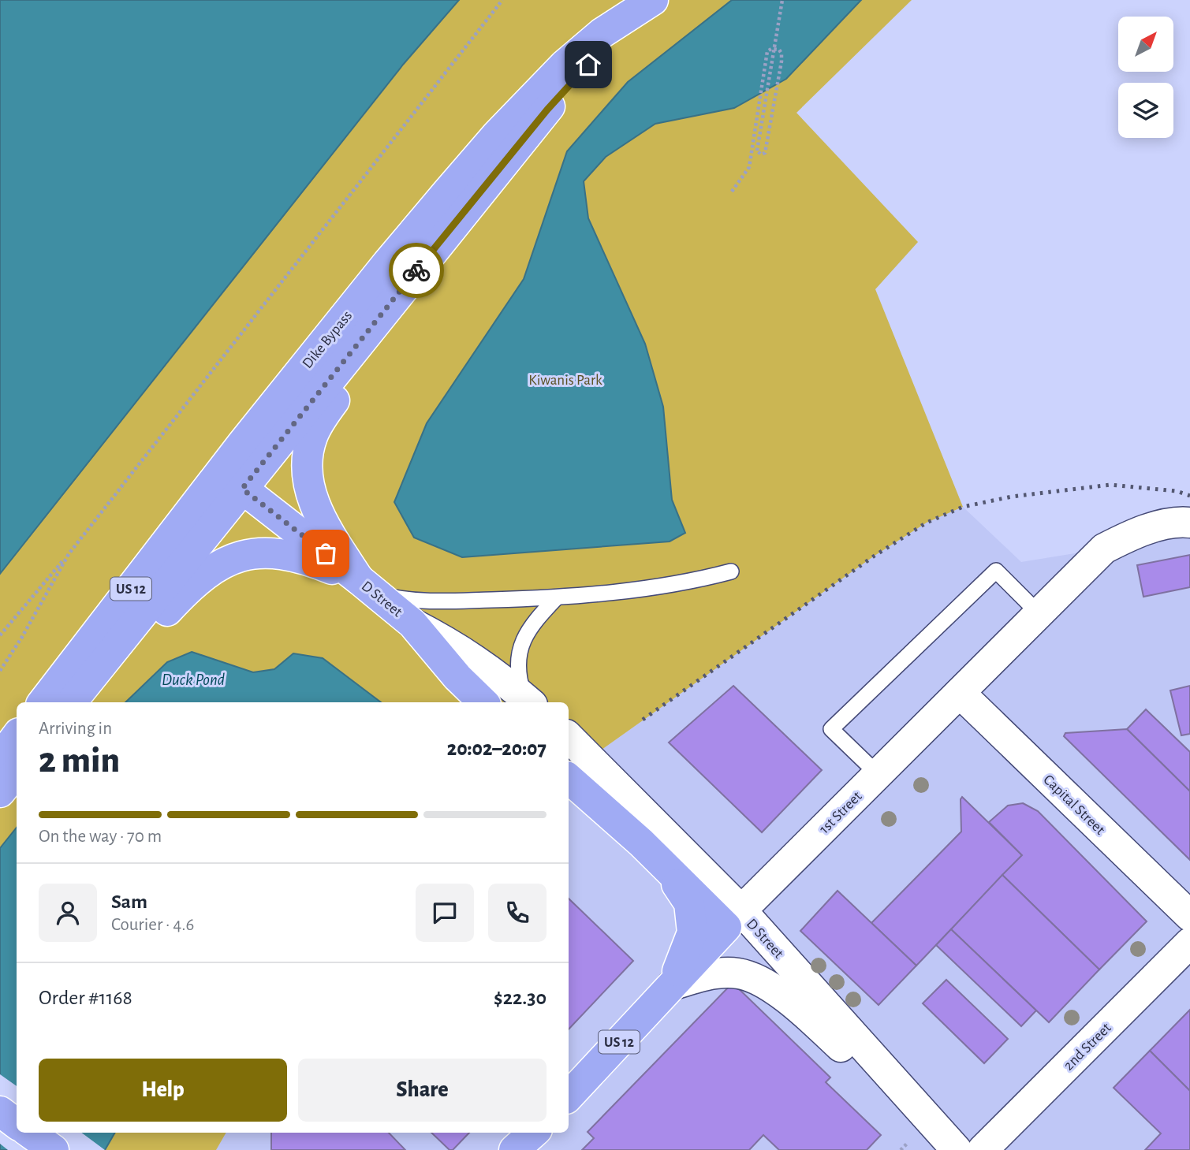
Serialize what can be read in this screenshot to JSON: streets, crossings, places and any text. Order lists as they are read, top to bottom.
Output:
{
  "streets": {
    "highway": [
      "Dike Bypass",
      "US 12",
      "D Street",
      "1st Street"
    ],
    "street": ["Capital Street", "2nd Street"]
  },
  "crossings": [
    ["Dike Bypass", "D Street"],
    ["D Street", "1st Street"],
    ["Capital Street", "1st Street"]
  ],
  "water": ["Duck Pond"],
  "parks": ["Kiwanis Park"],
  "north": "top right",
  "page": {
    "heading": ["2 min", "Arriving in", "20:02–20:07"],
    "panel": [
      "Sam",
      "Courier · 4.6",
      "Order #1168",
      "$22.30"
    ],
    "bar": "On the way · 70 m",
    "buttons": ["Help", "Share"]
  }
}
